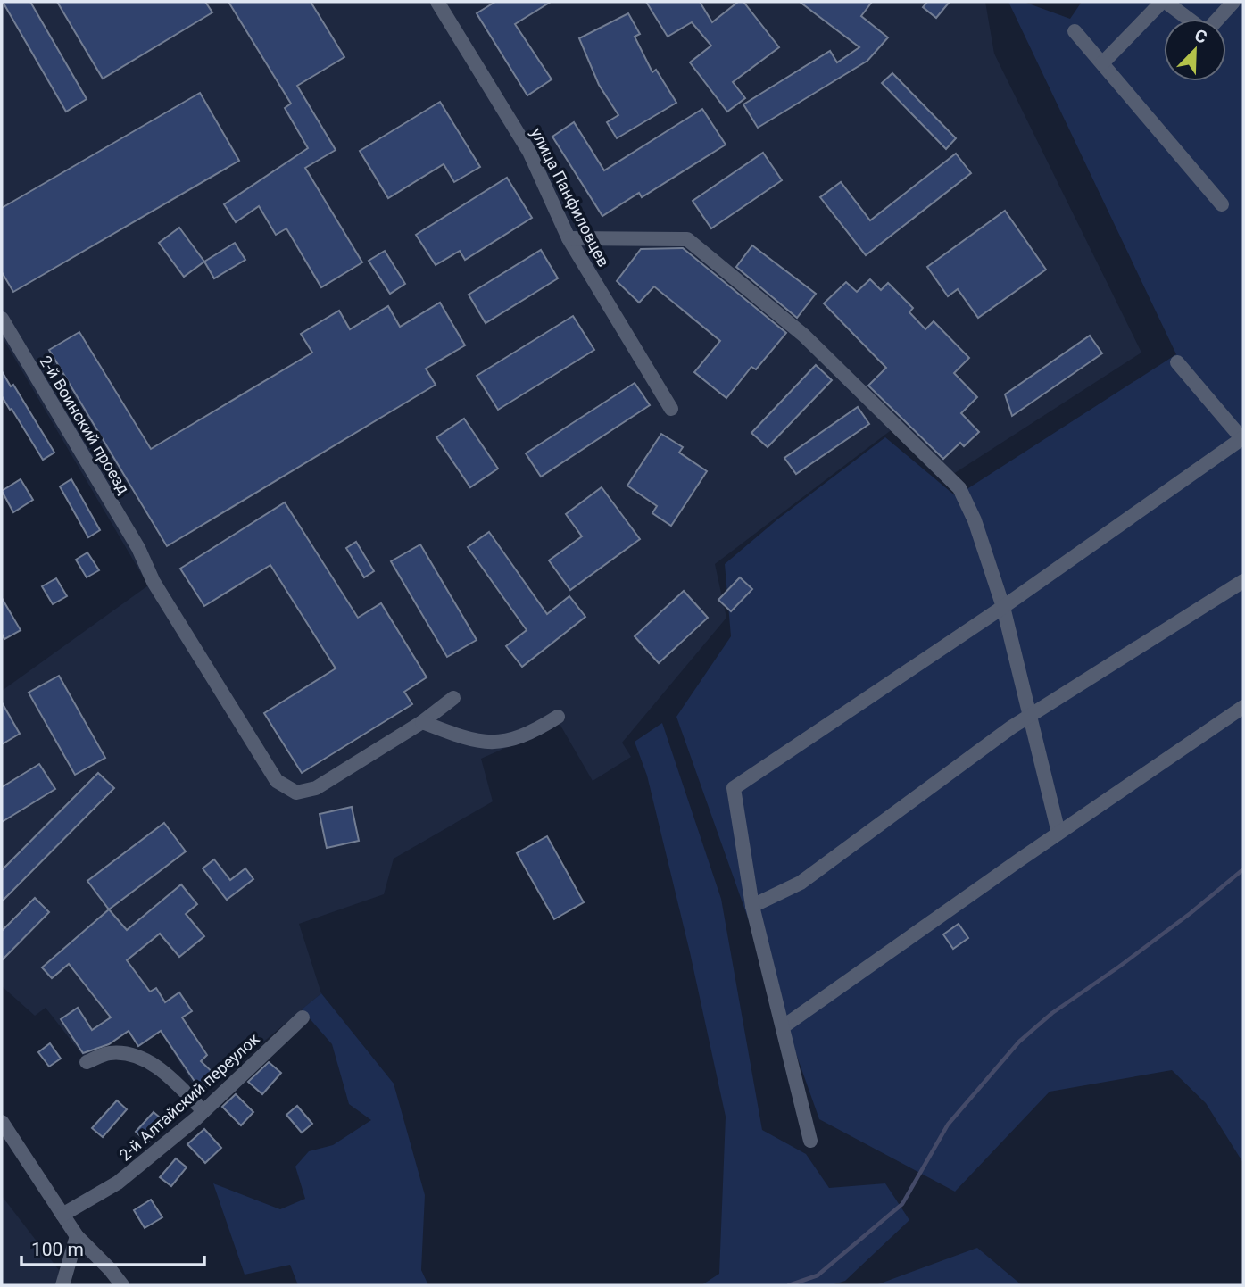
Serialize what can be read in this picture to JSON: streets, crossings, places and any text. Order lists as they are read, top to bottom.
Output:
{
  "streets": {
    "street": ["улица Панфиловцев", "2-й Воинский проезд", "2-й Алтайский переулок"]
  },
  "scale_bar": "100 m",
  "north": "top right"
}
